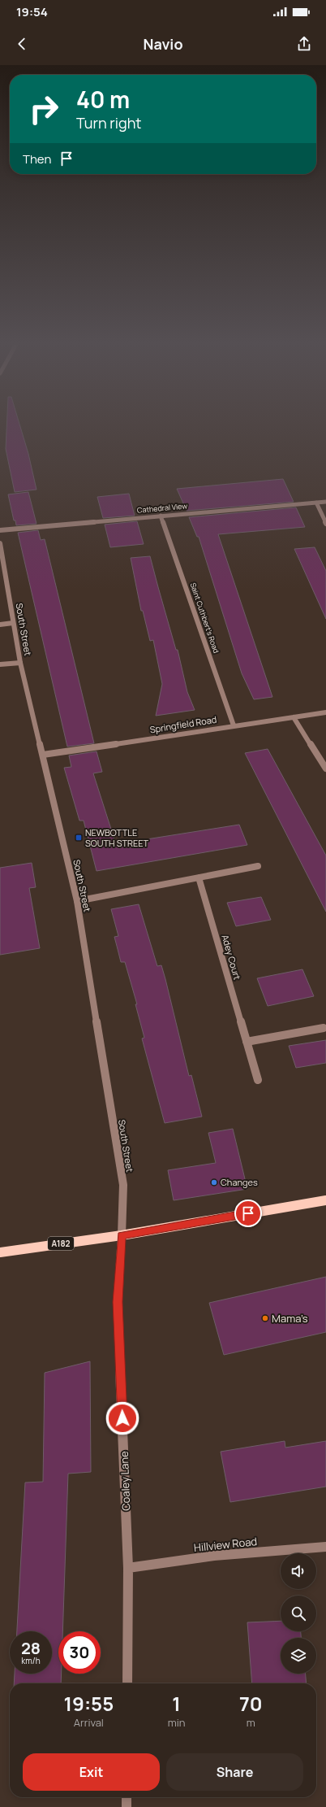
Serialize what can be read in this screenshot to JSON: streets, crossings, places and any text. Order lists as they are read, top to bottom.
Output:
{
  "streets": {
    "main road": ["A182"],
    "street": [
      "Cathedral View",
      "Saint Cuthbert's Road",
      "South Street",
      "Springfield Road",
      "Adey Court",
      "Coaley Lane",
      "Hillview Road"
    ]
  },
  "crossings": [
    ["Cathedral View", "Saint Cuthbert's Road"],
    ["Saint Cuthbert's Road", "Springfield Road"],
    ["South Street", "Springfield Road"],
    ["South Street", "A182"],
    ["South Street", "Coaley Lane"],
    ["A182", "Coaley Lane"],
    ["Coaley Lane", "Hillview Road"]
  ],
  "places": {
    "transit": ["NEWBOTTLE SOUTH STREET"],
    "other": ["Changes", "Mama’s"]
  },
  "page": {
    "status": "19:54",
    "header": "Navio",
    "turn": ["40 m", "Turn right"],
    "then": "Then",
    "speed": "28 km/h",
    "limit": "30",
    "eta": [
      "19:55",
      "Arrival",
      "1",
      "min",
      "70",
      "m"
    ],
    "buttons": ["Exit", "Share"]
  }
}
